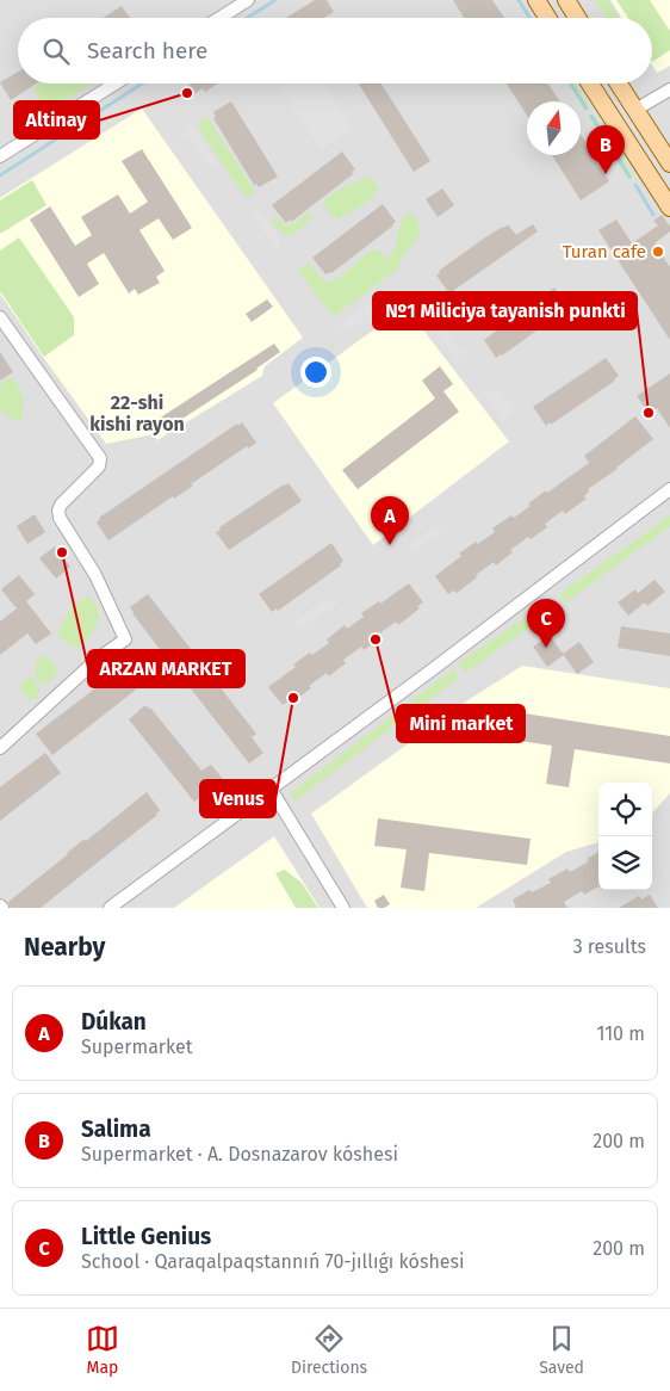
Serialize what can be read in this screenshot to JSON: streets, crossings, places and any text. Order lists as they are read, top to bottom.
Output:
{
  "districts": ["22-shi kishi rayon"],
  "places": [
    "Altinay",
    "Turan cafe",
    "№1 Miliciya tayanish punkti",
    "ARZAN MARKET",
    "Mini market",
    "Venus"
  ],
  "north": "top",
  "page": {
    "search": "Search here",
    "pins": ["B", "A", "C"],
    "heading": ["Nearby", "3 results"],
    "list": [
      {
        "mark": "A",
        "name": "Dúkan",
        "note": "Supermarket",
        "value": "110 m"
      },
      {
        "mark": "B",
        "name": "Salima",
        "note": "Supermarket · A. Dosnazarov kóshesi",
        "value": "200 m"
      },
      {
        "mark": "C",
        "name": "Little Genius",
        "note": "School · Qaraqalpaqstannıń 70-jıllıǵı kóshesi",
        "value": "200 m"
      }
    ],
    "nav": ["Map", "Directions", "Saved"]
  }
}
